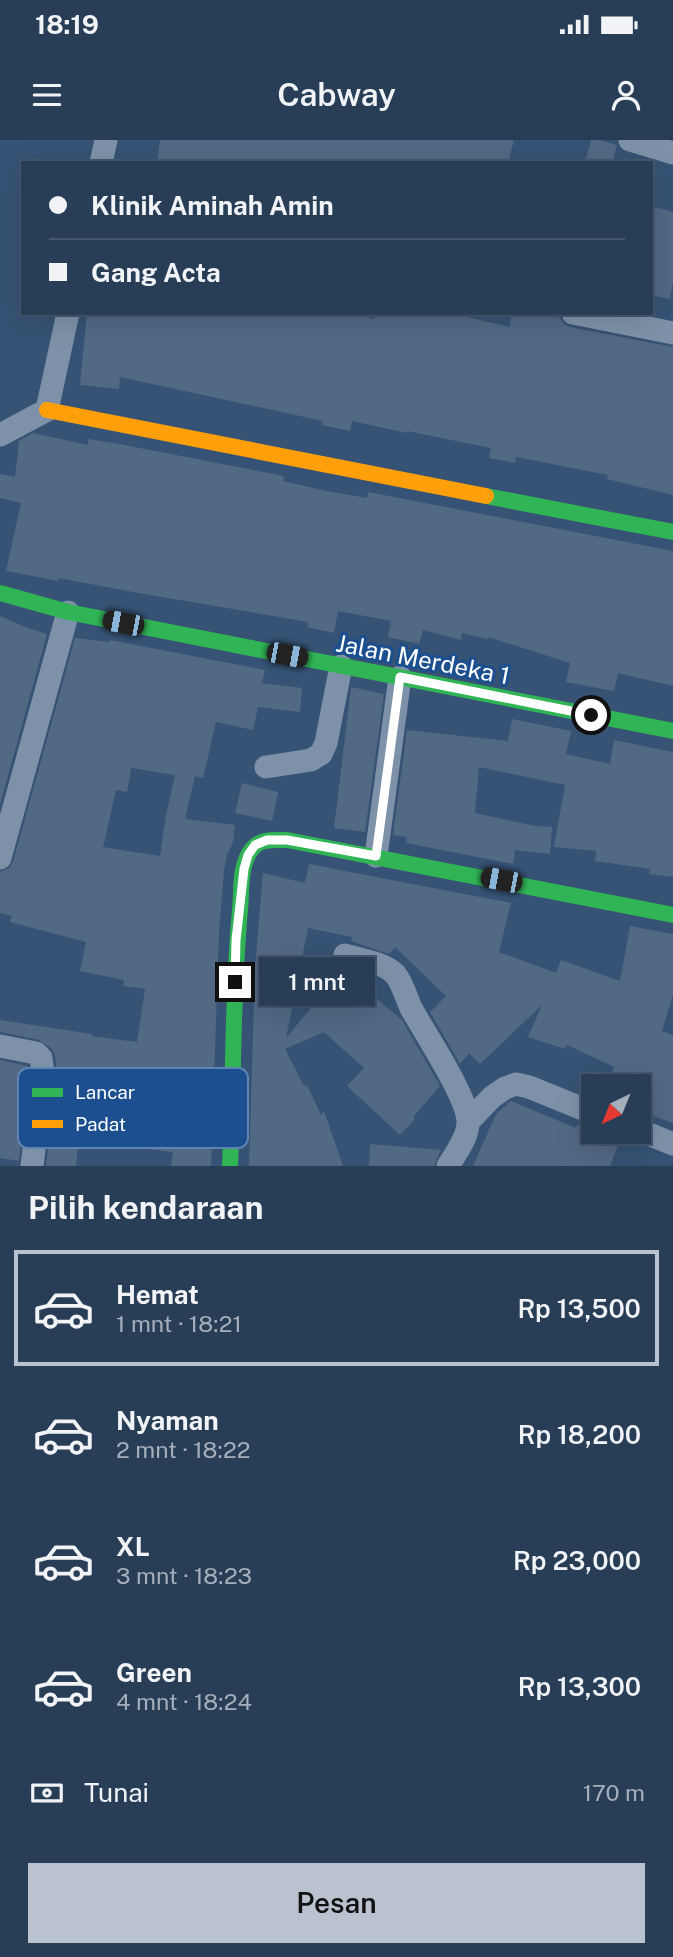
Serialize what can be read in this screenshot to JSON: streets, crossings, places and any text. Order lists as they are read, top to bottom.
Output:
{
  "streets": {
    "street": ["Jalan Merdeka 1"]
  },
  "legend": ["Lancar", "Padat"],
  "north": "bottom left",
  "page": {
    "status": "18:19",
    "header": "Cabway",
    "banner": ["Klinik Aminah Amin", "Gang Acta"],
    "bubble": "1 mnt",
    "heading": "Pilih kendaraan",
    "list": [
      {
        "name": "Hemat",
        "note": "1 mnt · 18:21",
        "value": "Rp 13,500"
      },
      {
        "name": "Nyaman",
        "note": "2 mnt · 18:22",
        "value": "Rp 18,200"
      },
      {
        "name": "XL",
        "note": "3 mnt · 18:23",
        "value": "Rp 23,000"
      },
      {
        "name": "Green",
        "note": "4 mnt · 18:24",
        "value": "Rp 13,300"
      }
    ],
    "pay": ["Tunai", "170 m"],
    "buttons": "Pesan"
  }
}
